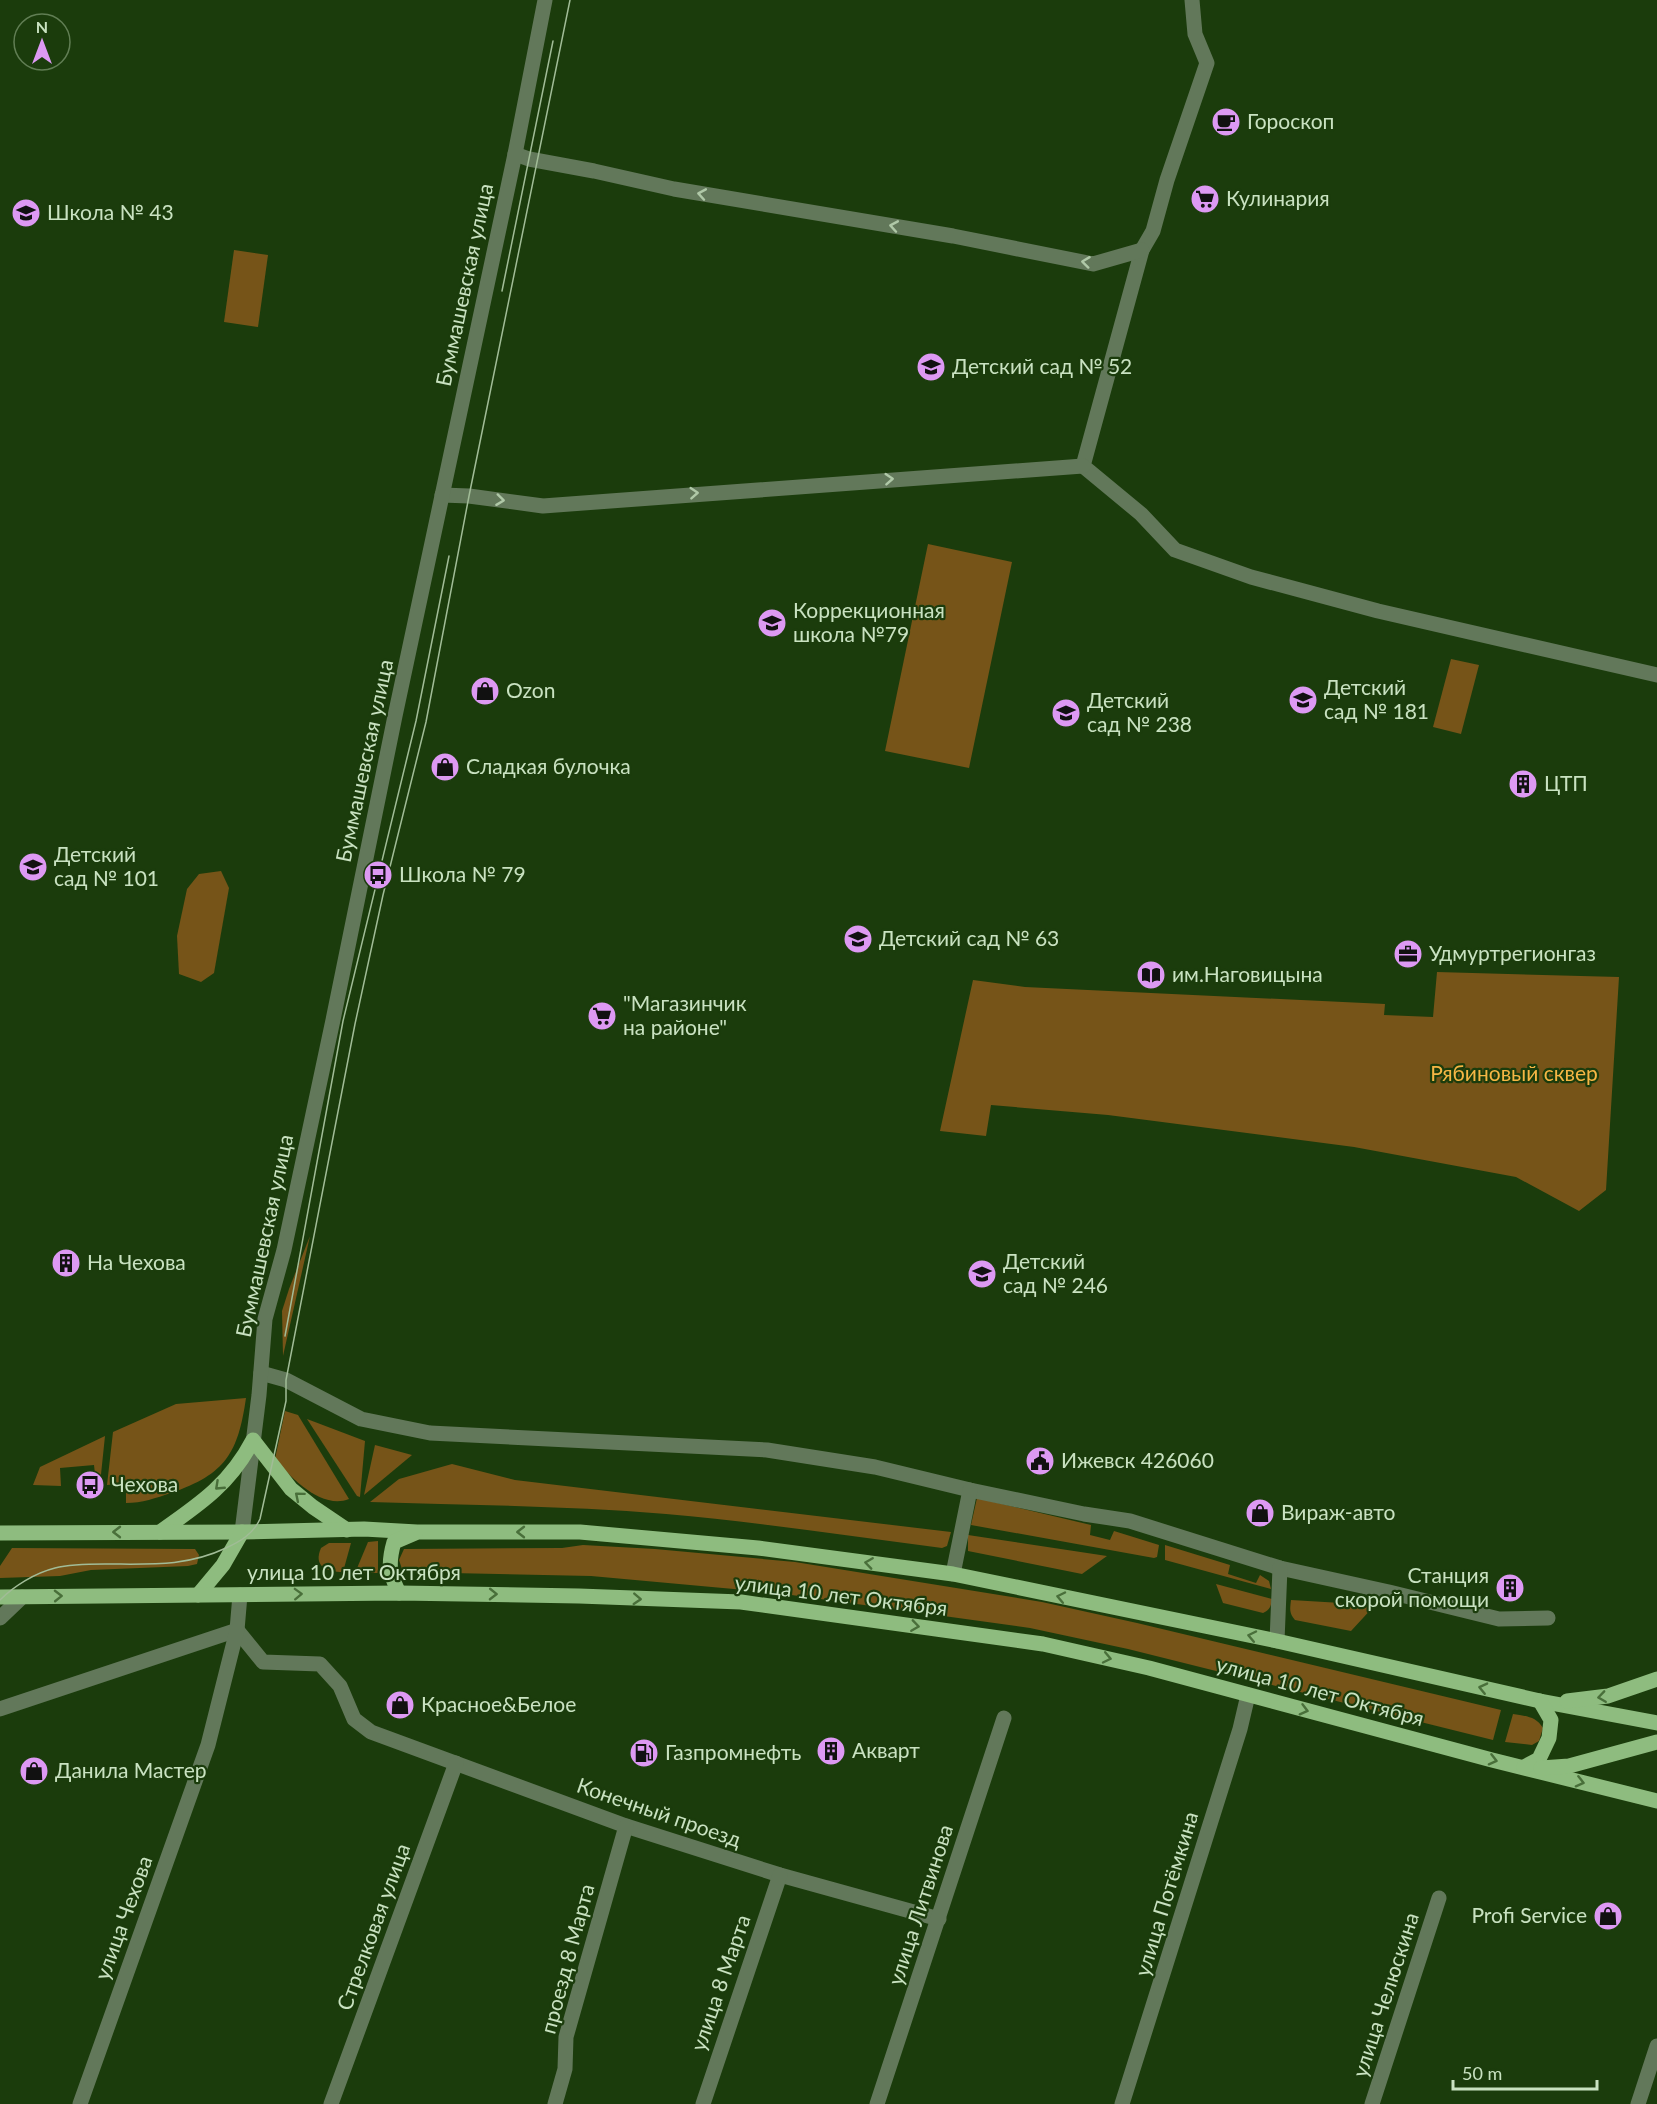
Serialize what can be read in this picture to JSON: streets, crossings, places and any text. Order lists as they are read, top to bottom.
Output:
{
  "streets": {
    "main road": ["улица 10 лет Октября"],
    "street": [
      "Буммашевская улица",
      "Конечный проезд",
      "улица Потёмкина",
      "улица Литвинова",
      "улица Чехова",
      "Стрелковая улица",
      "проезд 8 Марта",
      "улица 8 Марта",
      "улица Челюскина"
    ]
  },
  "crossings": [
    ["Буммашевская улица", "улица 10 лет Октября"],
    ["улица 10 лет Октября", "улица Потёмкина"],
    ["улица 10 лет Октября", "улица Чехова"],
    ["Конечный проезд", "улица Литвинова"],
    ["Конечный проезд", "улица Чехова"],
    ["Конечный проезд", "Стрелковая улица"],
    ["Конечный проезд", "проезд 8 Марта"],
    ["Конечный проезд", "улица 8 Марта"]
  ],
  "parks": ["Рябиновый сквер"],
  "places": {
    "cafe": ["Гороскоп"],
    "supermarket": ["Кулинария", "\"Магазинчик на районе\""],
    "school or university": [
      "Школа № 43",
      "Детский сад № 52",
      "Коррекционная школа №79",
      "Детский сад № 181",
      "Детский сад № 238",
      "Детский сад № 101",
      "Детский сад № 63",
      "Детский сад № 246"
    ],
    "shop": [
      "Ozon",
      "Сладкая булочка",
      "Вираж-авто",
      "Красное&Белое",
      "Данила Мастер",
      "Profi Service"
    ],
    "building": [
      "ЦТП",
      "На Чехова",
      "Станция скорой помощи",
      "Акварт"
    ],
    "bus stop": ["Школа № 79", "Чехова"],
    "office": ["Удмуртрегионгаз"],
    "library": ["им.Наговицына"],
    "public building": ["Ижевск 426060"],
    "fuel station": ["Газпромнефть"]
  },
  "scale_bar": "50 m",
  "north": "top"
}
